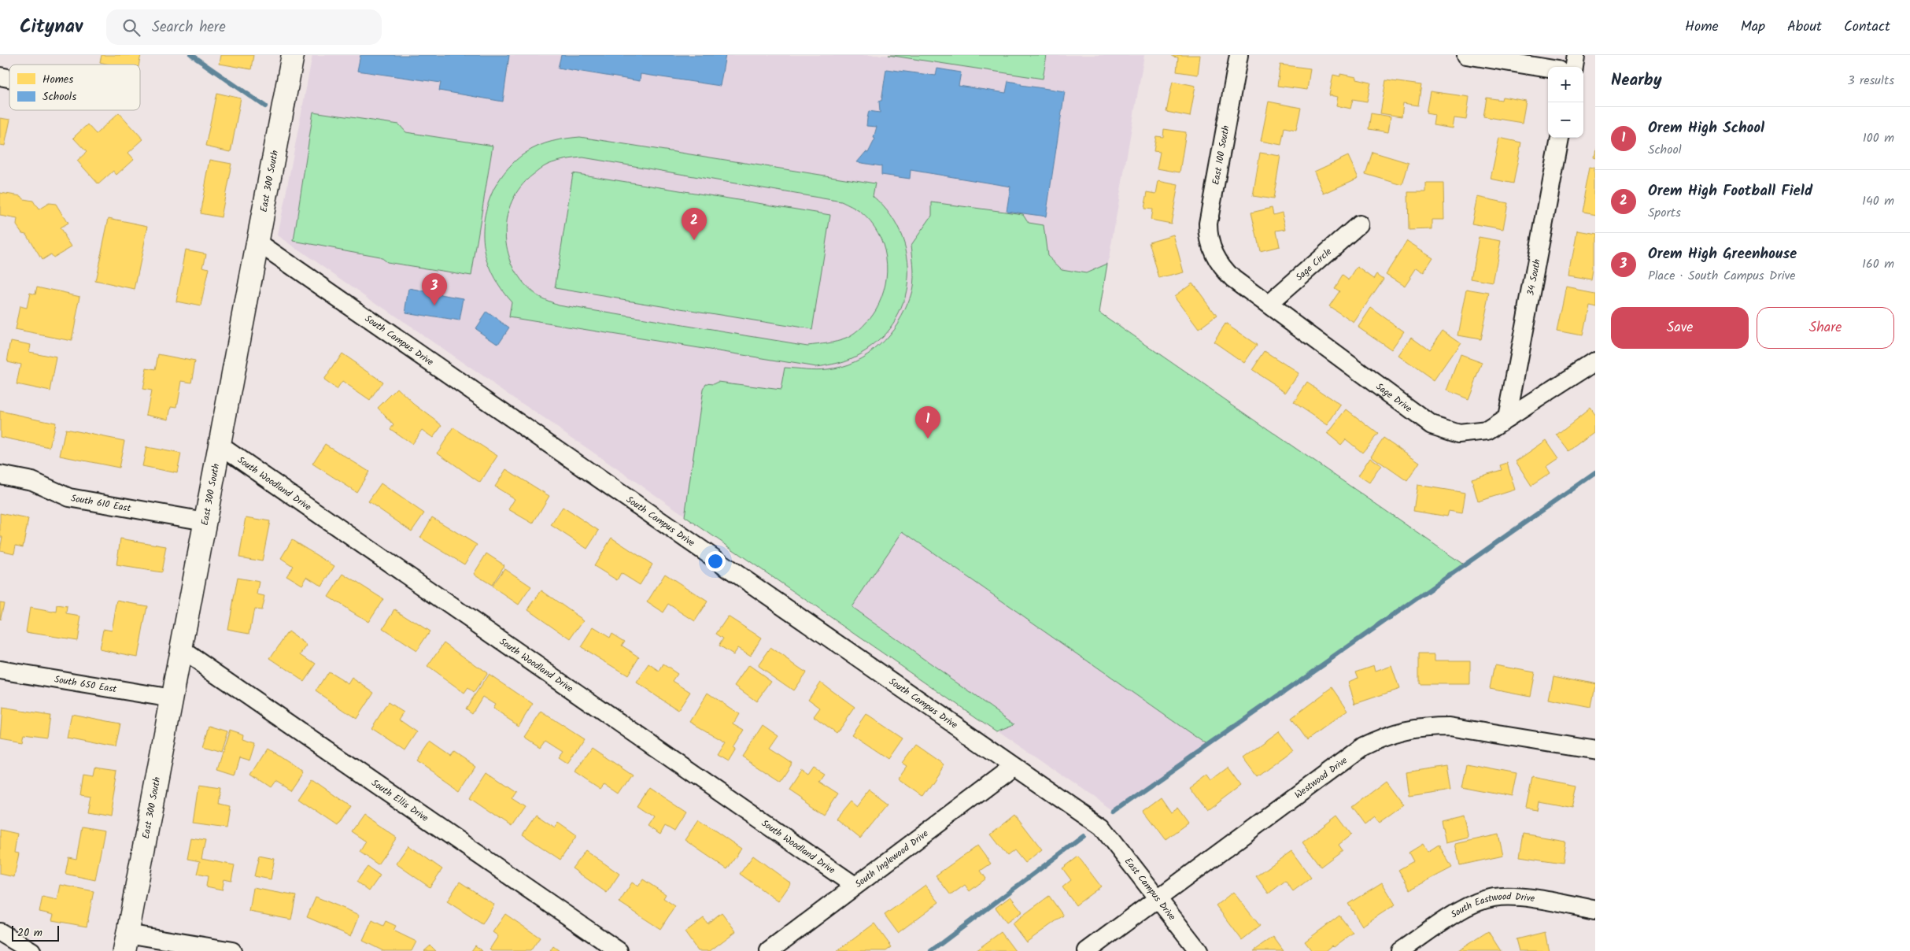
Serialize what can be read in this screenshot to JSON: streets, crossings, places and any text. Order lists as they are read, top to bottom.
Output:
{
  "streets": {
    "street": [
      "East 100 South",
      "East 300 South",
      "Sage Circle",
      "34 South",
      "South Campus Drive",
      "Sage Drive",
      "South Woodland Drive",
      "South 610 East",
      "South 650 East",
      "Westwood Drive",
      "South Ellis Drive",
      "South Inglewood Drive",
      "East Campus Drive",
      "South Eastwood Drive"
    ]
  },
  "crossings": [
    ["East 100 South", "Sage Drive"],
    ["East 300 South", "South Campus Drive"],
    ["East 300 South", "South Woodland Drive"],
    ["East 300 South", "South 610 East"],
    ["East 300 South", "South 650 East"],
    ["East 300 South", "South Ellis Drive"],
    ["Sage Circle", "Sage Drive"],
    ["34 South", "Sage Drive"],
    ["South Campus Drive", "South Inglewood Drive"],
    ["South Campus Drive", "East Campus Drive"],
    ["South Woodland Drive", "South Inglewood Drive"],
    ["Westwood Drive", "East Campus Drive"]
  ],
  "legend": ["Homes", "Schools"],
  "scale_bar": "20 m",
  "page": {
    "header": "Citynav",
    "search": "Search here",
    "nav": [
      "Home",
      "Map",
      "About",
      "Contact"
    ],
    "heading": ["Nearby", "3 results"],
    "map_buttons": ["+", "−"],
    "list": [
      {
        "mark": "1",
        "name": "Orem High School",
        "note": "School",
        "value": "100 m"
      },
      {
        "mark": "2",
        "name": "Orem High Football Field",
        "note": "Sports",
        "value": "140 m"
      },
      {
        "mark": "3",
        "name": "Orem High Greenhouse",
        "note": "Place · South Campus Drive",
        "value": "160 m"
      }
    ],
    "pins": ["2", "3", "1"],
    "buttons": ["Save", "Share"],
    "scale": "20 m"
  }
}
